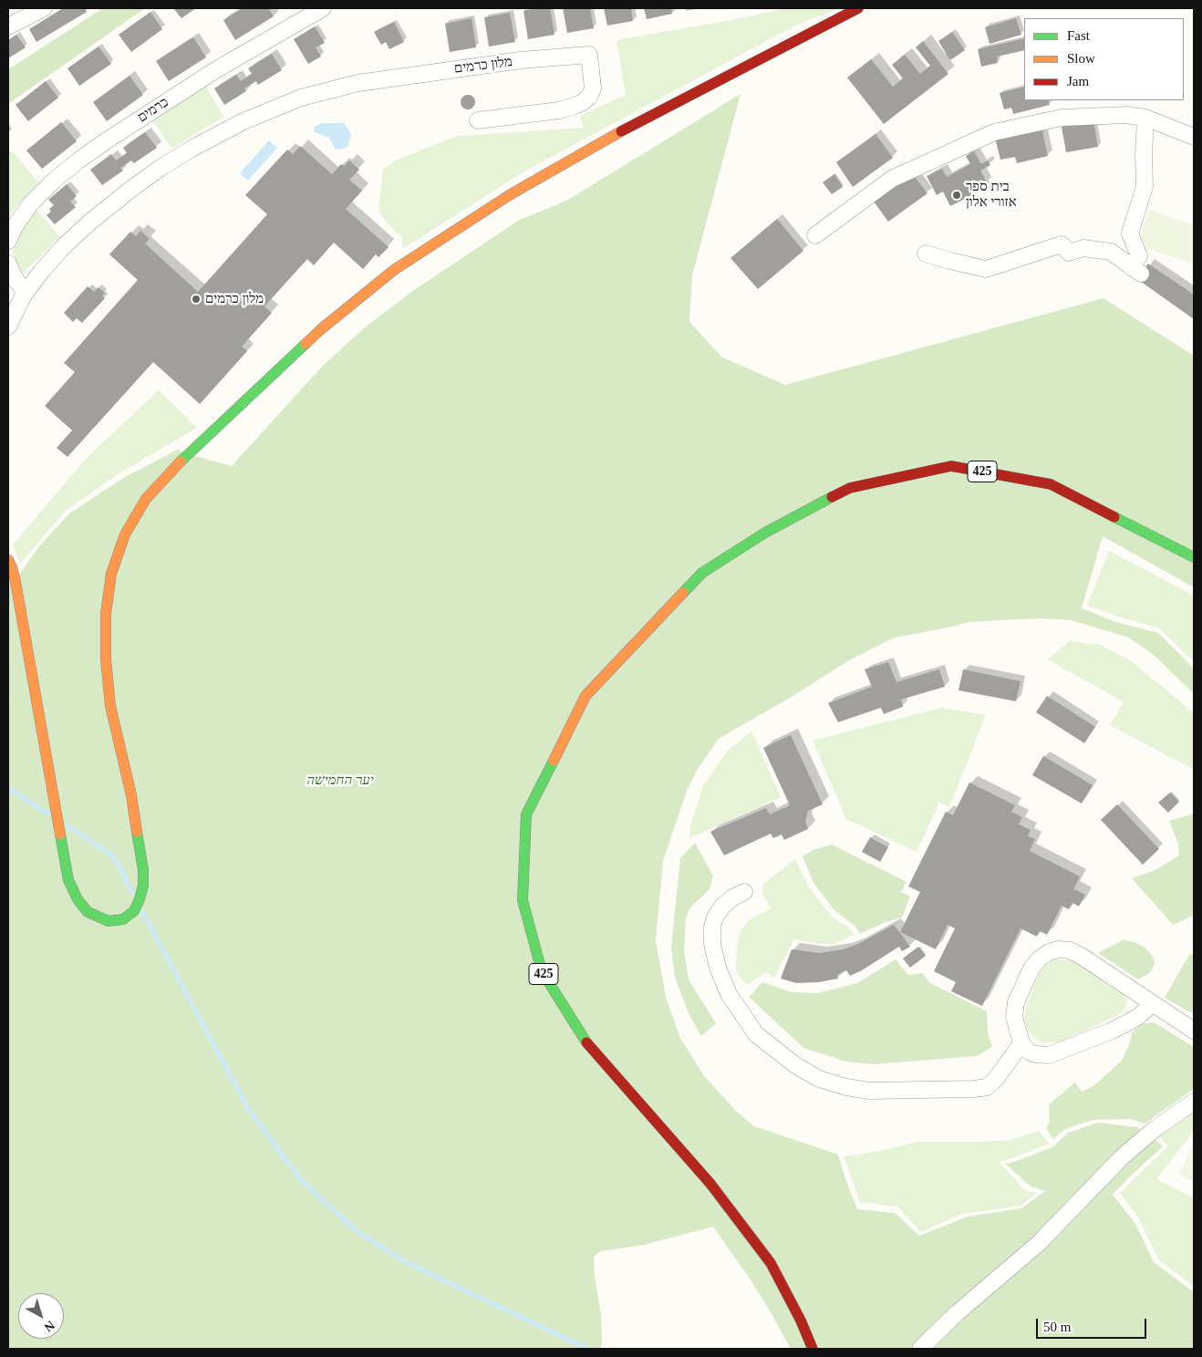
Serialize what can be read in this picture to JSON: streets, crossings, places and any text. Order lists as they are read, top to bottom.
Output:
{
  "streets": {
    "main road": ["425"],
    "street": ["מלון כרמים", "כרמים"]
  },
  "parks": ["יער החמישה"],
  "places": ["בית ספר אזורי אלון", "מלון כרמים"],
  "legend": ["Fast", "Slow", "Jam"],
  "scale_bar": "50 m",
  "north": "bottom right"
}
